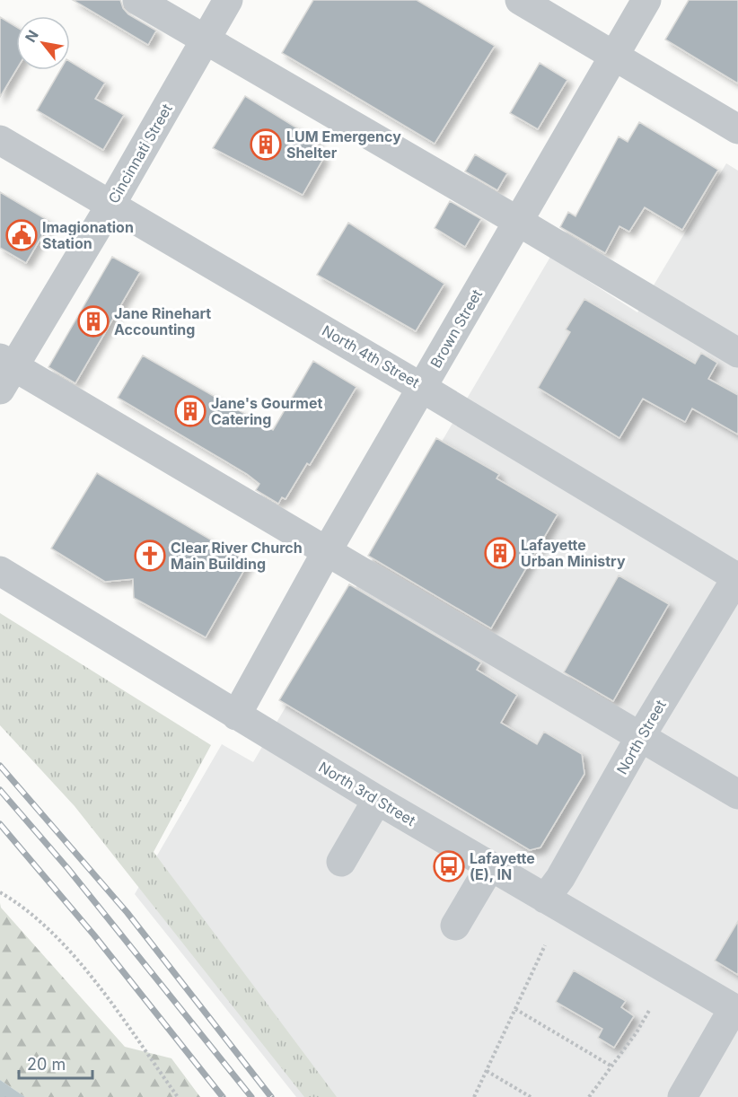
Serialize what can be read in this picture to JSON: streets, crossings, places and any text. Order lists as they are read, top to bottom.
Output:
{
  "streets": {
    "street": [
      "Cincinnati Street",
      "Brown Street",
      "North 4th Street",
      "North Street",
      "North 3rd Street"
    ]
  },
  "crossings": [
    ["Cincinnati Street", "North 4th Street"],
    ["Brown Street", "North 4th Street"],
    ["Brown Street", "North 3rd Street"],
    ["North 4th Street", "North Street"],
    ["North Street", "North 3rd Street"]
  ],
  "places": {
    "building": [
      "LUM Emergency Shelter",
      "Jane Rinehart Accounting",
      "Jane's Gourmet Catering",
      "Lafayette Urban Ministry"
    ],
    "public building": ["Imagionation Station"],
    "church": ["Clear River Church Main Building"],
    "bus stop": ["Lafayette (E), IN"]
  },
  "scale_bar": "20 m",
  "north": "top left"
}
